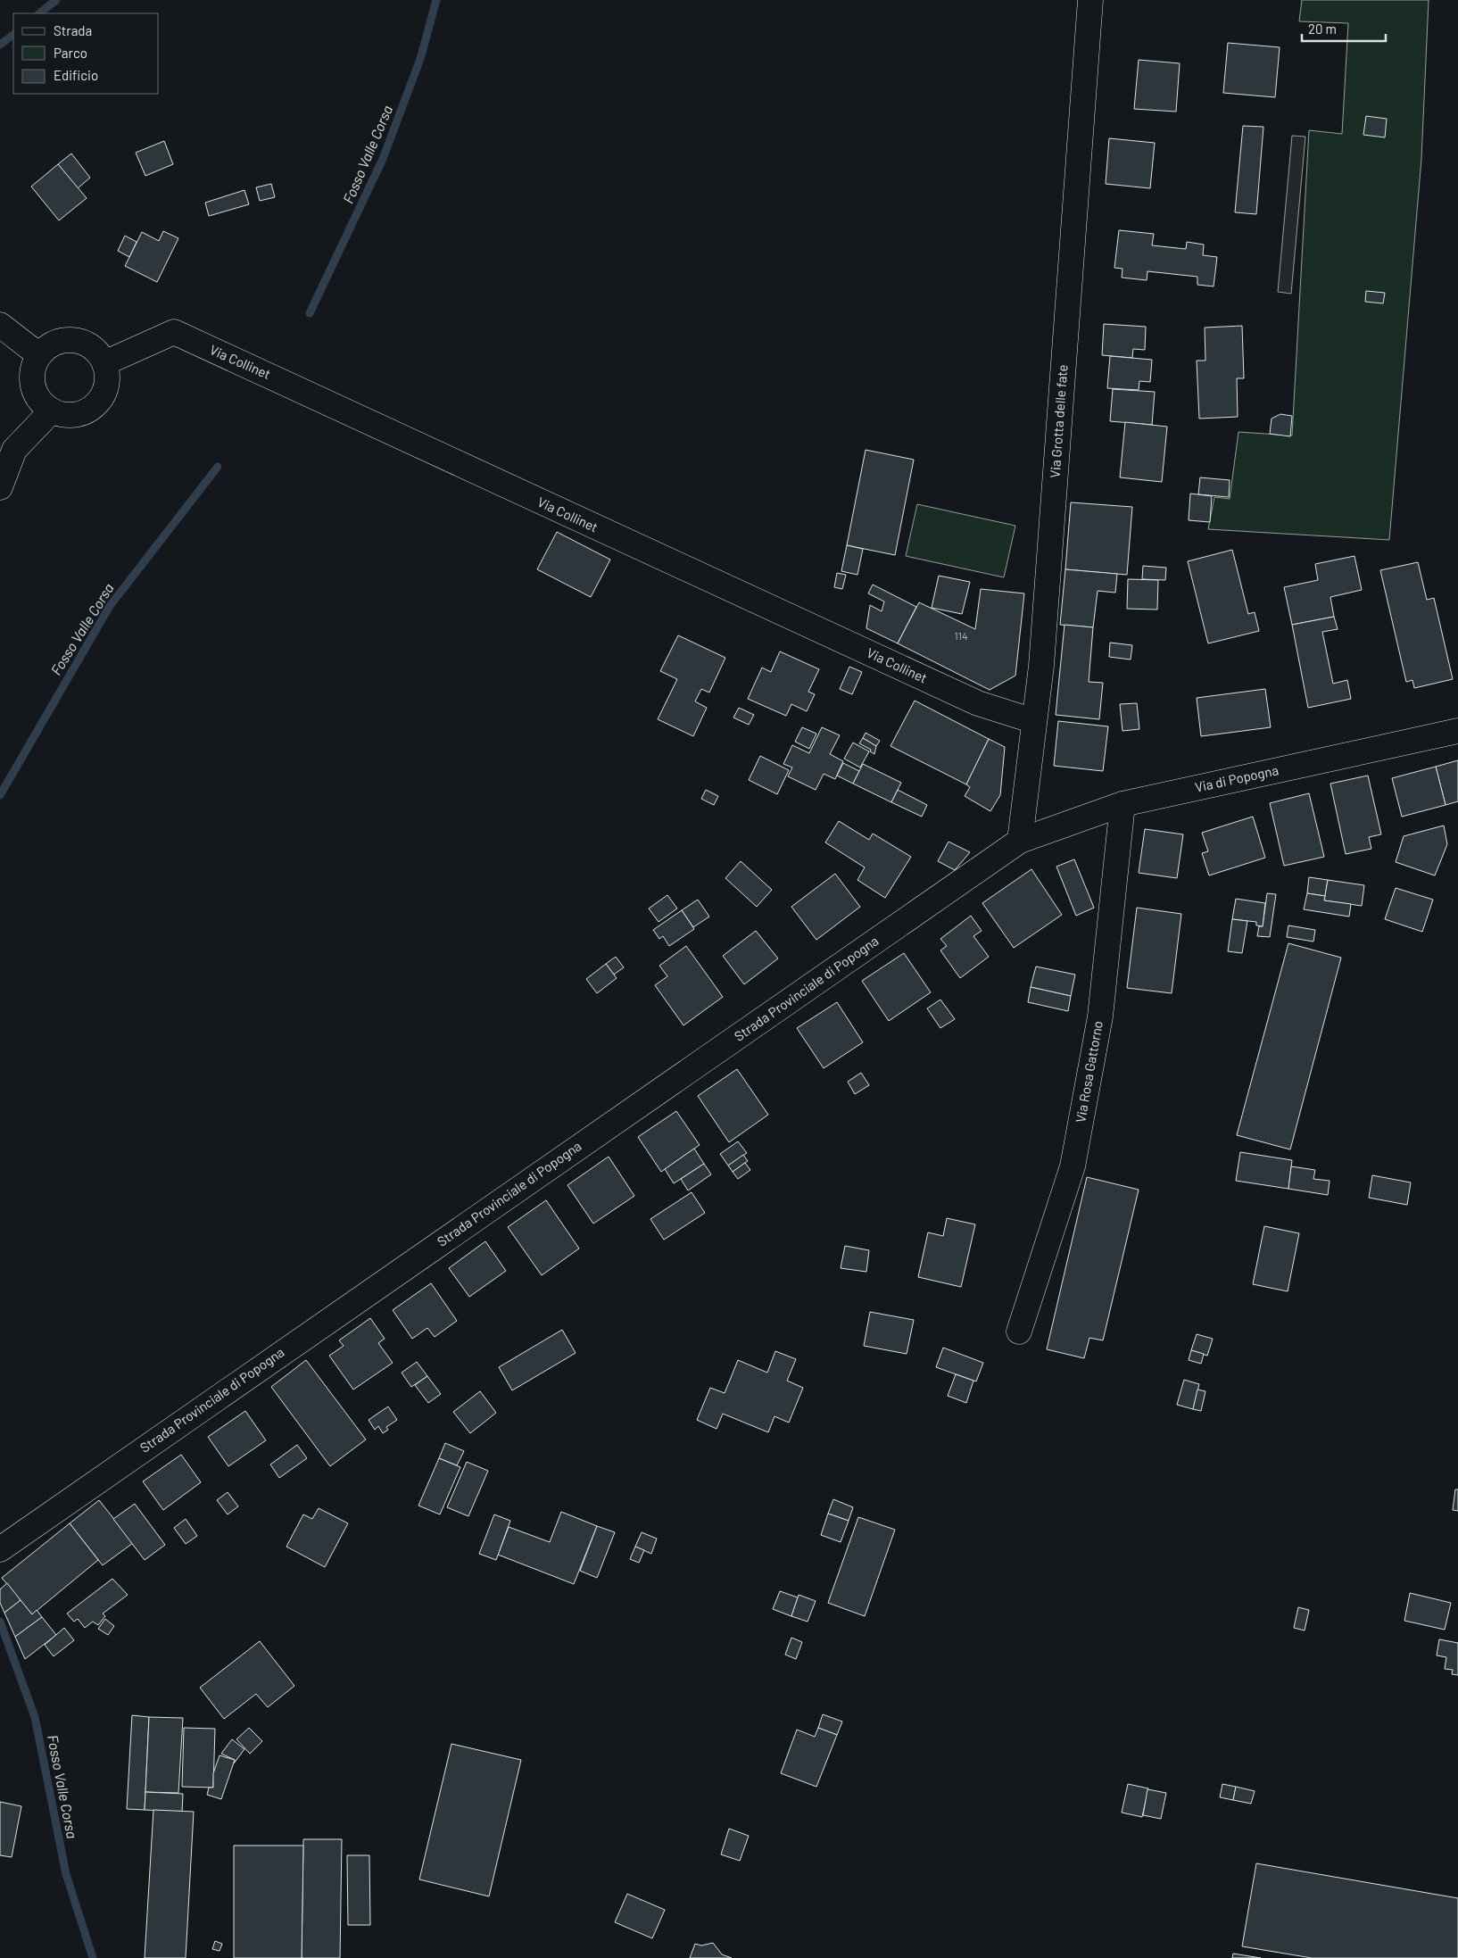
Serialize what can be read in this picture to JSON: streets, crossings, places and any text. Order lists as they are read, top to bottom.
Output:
{
  "streets": {
    "street": [
      "Via Collinet",
      "Via Grotta delle fate",
      "Via di Popogna",
      "Strada Provinciale di Popogna",
      "Via Rosa Gattorno"
    ]
  },
  "crossings": [
    ["Via Collinet", "Via Grotta delle fate"],
    ["Via Grotta delle fate", "Via di Popogna"],
    ["Via Grotta delle fate", "Strada Provinciale di Popogna"],
    ["Via di Popogna", "Strada Provinciale di Popogna"],
    ["Via di Popogna", "Via Rosa Gattorno"]
  ],
  "water": ["Fosso Valle Corsa"],
  "house_numbers": ["114"],
  "legend": ["Strada", "Parco", "Edificio"],
  "scale_bar": "20 m"
}
